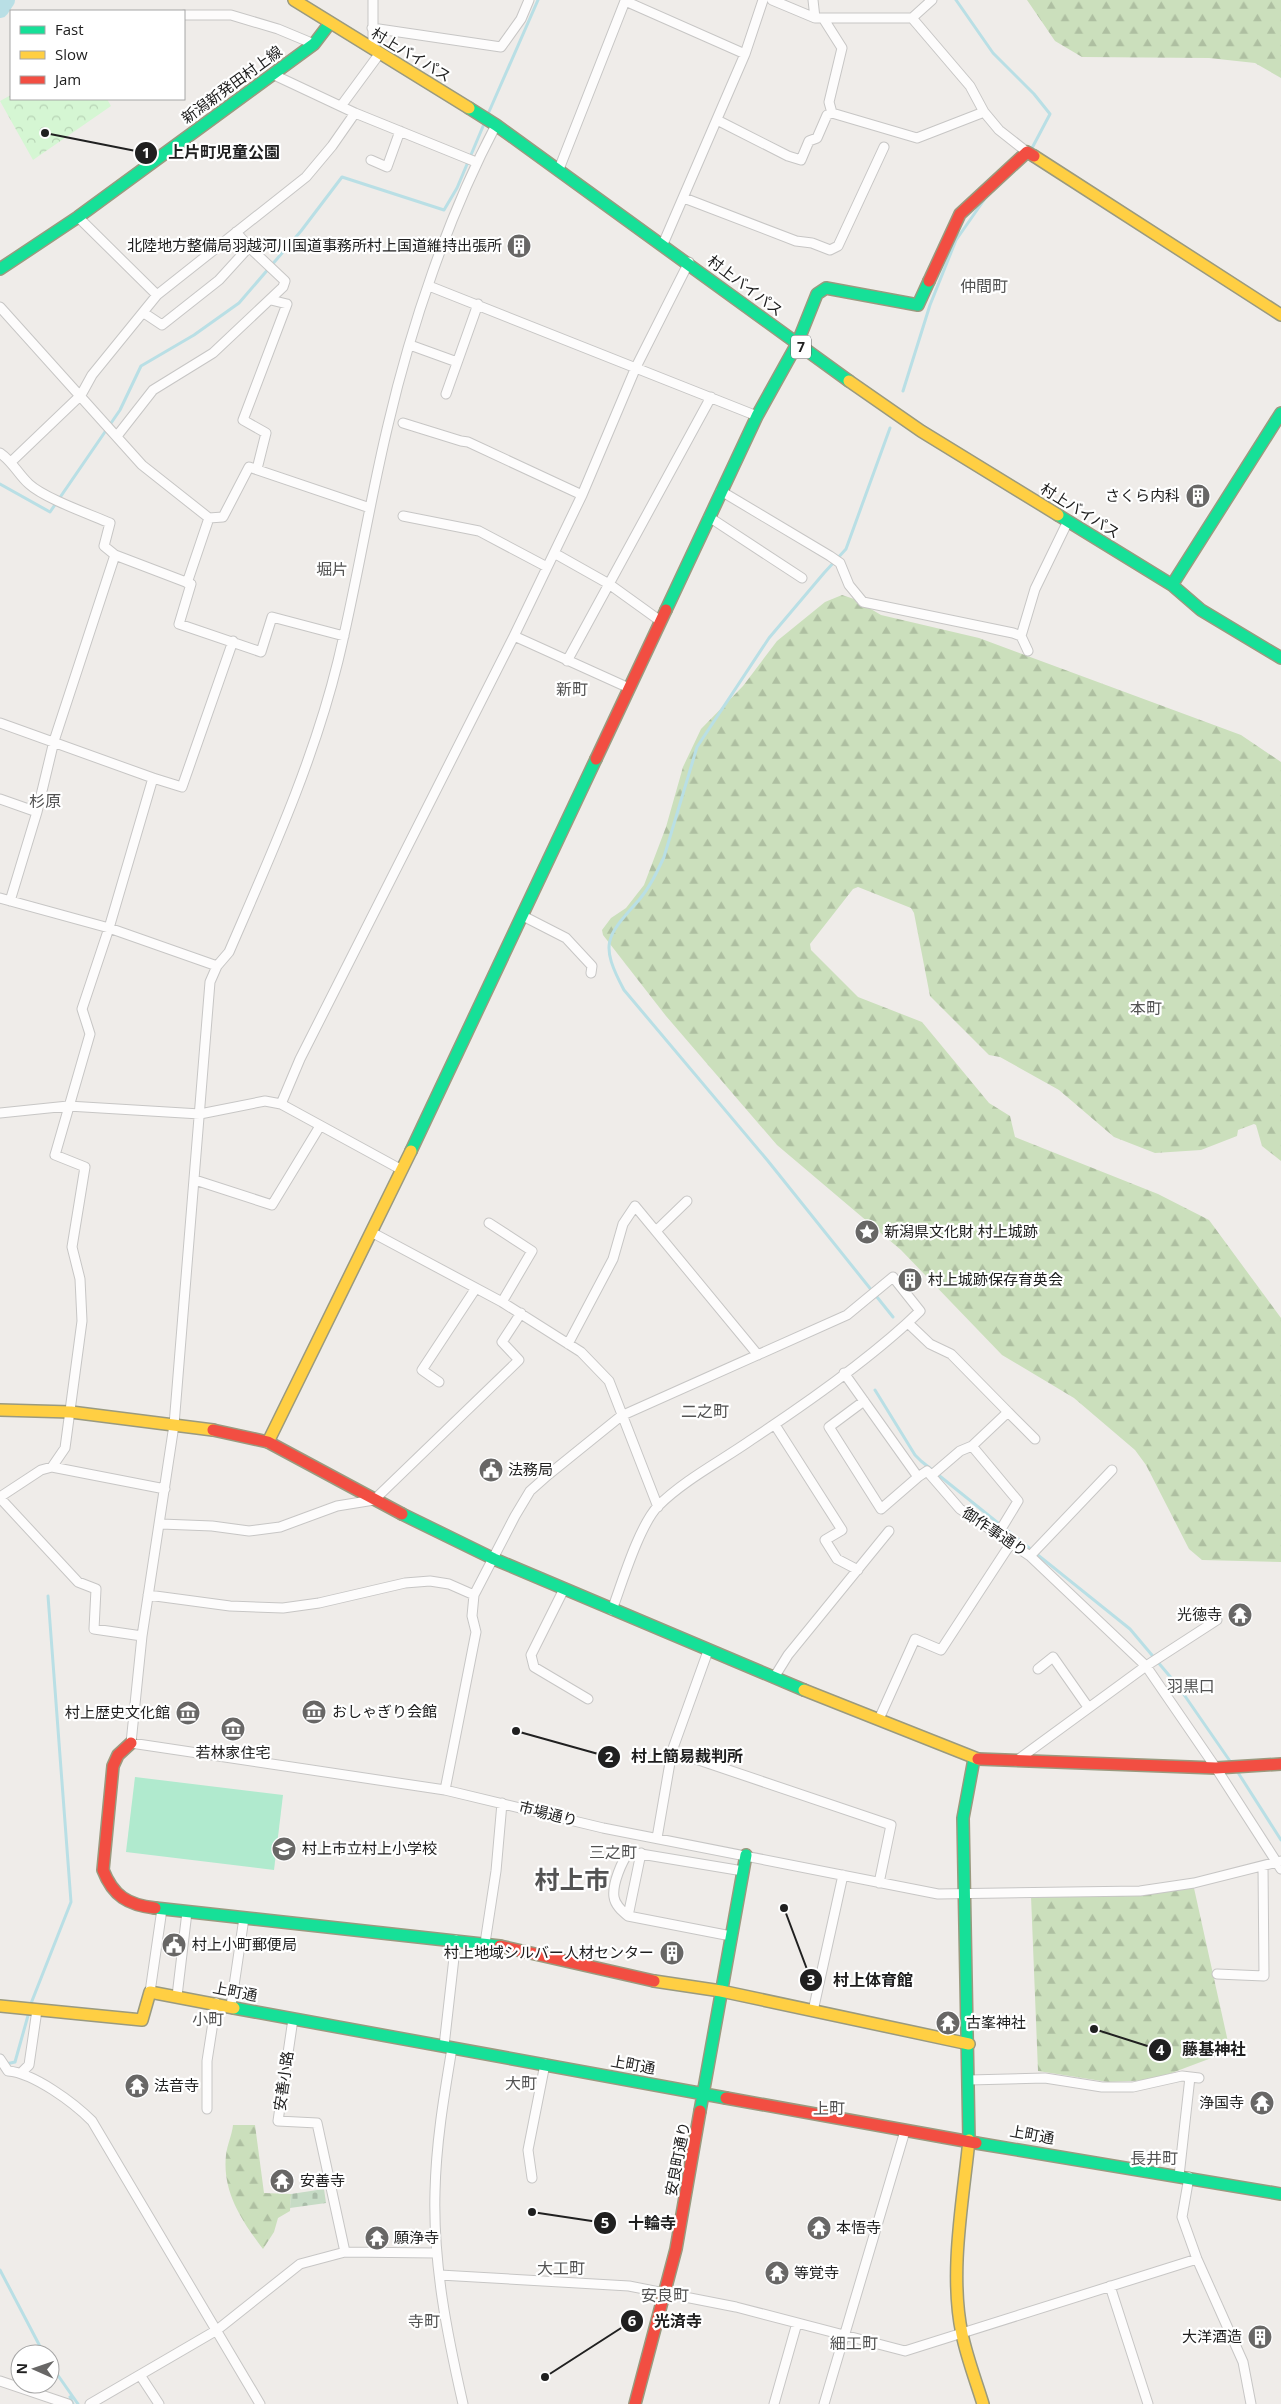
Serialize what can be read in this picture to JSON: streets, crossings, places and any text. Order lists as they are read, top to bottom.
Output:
{
  "streets": {
    "main road": [
      "村上バイパス",
      "新潟新発田村上線",
      "7",
      "上町通",
      "安良町通り"
    ],
    "street": ["御作事通り", "市場通り", "安善小路"]
  },
  "crossings": [
    ["村上バイパス", "新潟新発田村上線"],
    ["御作事通り", "市場通り"],
    ["市場通り", "安良町通り"],
    ["上町通", "安善小路"],
    ["上町通", "安良町通り"]
  ],
  "districts": [
    "仲間町",
    "堀片",
    "新町",
    "杉原",
    "本町",
    "二之町",
    "羽黒口",
    "三之町",
    "村上市",
    "小町",
    "大町",
    "上町",
    "長井町",
    "大工町",
    "安良町",
    "寺町",
    "細工町"
  ],
  "places": {
    "other": [
      "上片町児童公園",
      "村上簡易裁判所",
      "村上体育館",
      "藤基神社",
      "十輪寺",
      "光済寺"
    ],
    "building": [
      "北陸地方整備局羽越河川国道事務所村上国道維持出張所",
      "さくら内科",
      "村上城跡保存育英会",
      "村上地域シルバー人材センター",
      "大洋酒造"
    ],
    "place": ["新潟県文化財 村上城跡"],
    "public building": ["法務局", "村上小町郵便局"],
    "temple": [
      "光徳寺",
      "古峯神社",
      "法音寺",
      "浄国寺",
      "安善寺",
      "本悟寺",
      "願浄寺",
      "等覚寺"
    ],
    "museum": ["おしゃぎり会館", "村上歴史文化館", "若林家住宅"],
    "school or university": ["村上市立村上小学校"]
  },
  "legend": ["Fast", "Slow", "Jam"],
  "north": "left"
}
